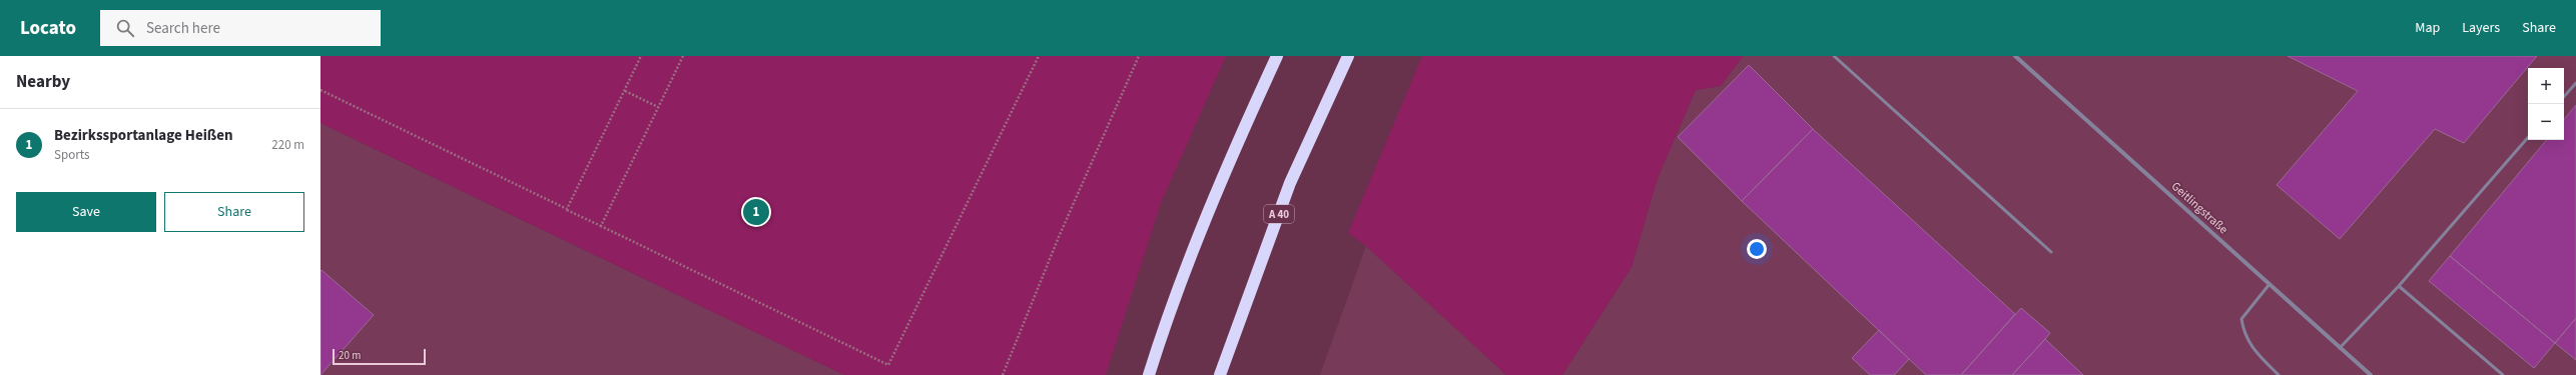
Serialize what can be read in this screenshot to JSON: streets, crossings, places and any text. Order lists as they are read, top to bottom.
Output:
{
  "streets": {
    "highway": ["A 40"],
    "street": ["Geitlingstraße"]
  },
  "scale_bar": "20 m",
  "page": {
    "header": "Locato",
    "search": "Search here",
    "nav": ["Map", "Layers", "Share"],
    "heading": "Nearby",
    "map_buttons": ["+", "−"],
    "list": [
      {
        "mark": "1",
        "name": "Bezirkssportanlage Heißen",
        "note": "Sports",
        "value": "220 m"
      }
    ],
    "buttons": ["Save", "Share"],
    "pins": "1",
    "scale": "20 m"
  }
}
